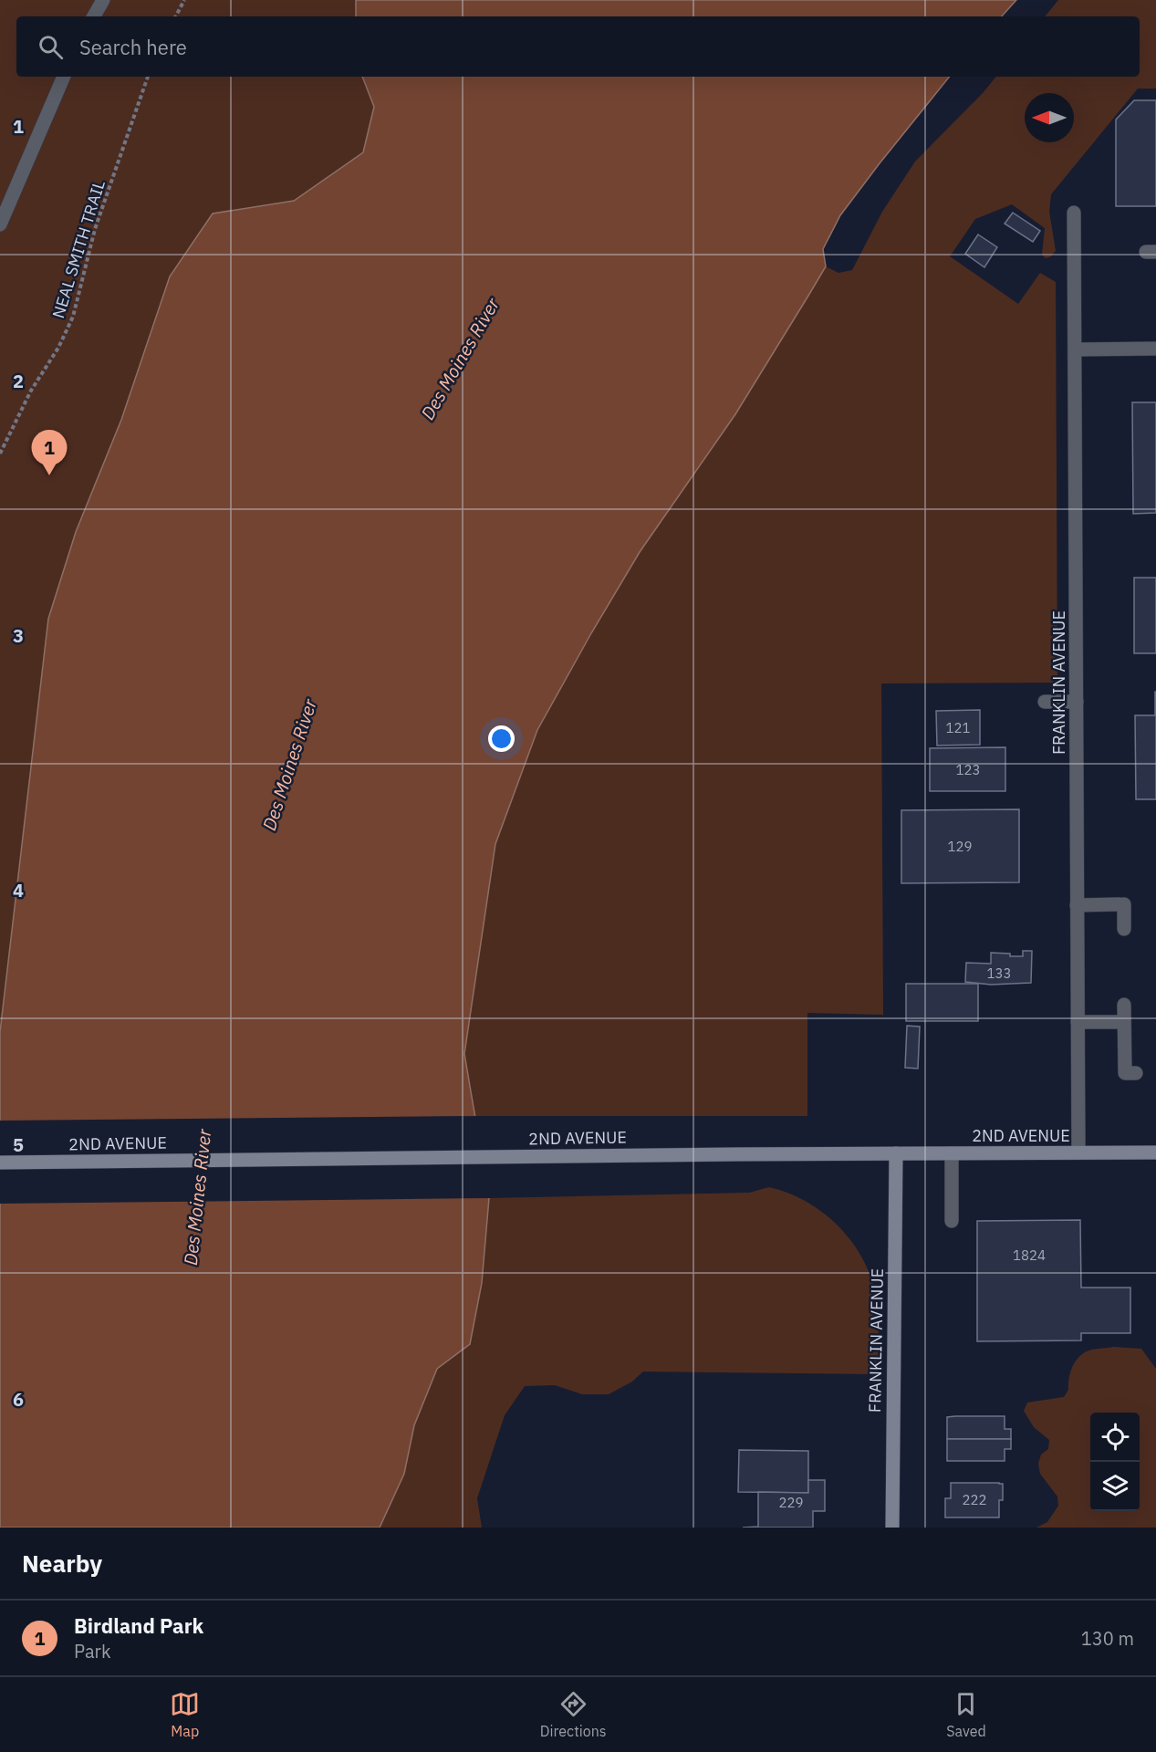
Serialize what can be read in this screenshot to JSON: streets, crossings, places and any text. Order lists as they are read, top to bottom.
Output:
{
  "streets": {
    "main road": ["FRANKLIN AVENUE", "2ND AVENUE"],
    "path": ["NEAL SMITH TRAIL"]
  },
  "crossings": [
    ["FRANKLIN AVENUE", "2ND AVENUE"]
  ],
  "water": ["Des Moines River"],
  "house_numbers": [
    "121",
    "123",
    "129",
    "133",
    "1824",
    "222",
    "229"
  ],
  "north": "left",
  "page": {
    "search": "Search here",
    "pins": "1",
    "heading": "Nearby",
    "list": [
      {
        "mark": "1",
        "name": "Birdland Park",
        "note": "Park",
        "value": "130 m"
      }
    ],
    "nav": ["Map", "Directions", "Saved"]
  },
  "grid": {
    "rows": [
      "1",
      "2",
      "3",
      "4",
      "5",
      "6"
    ]
  }
}
